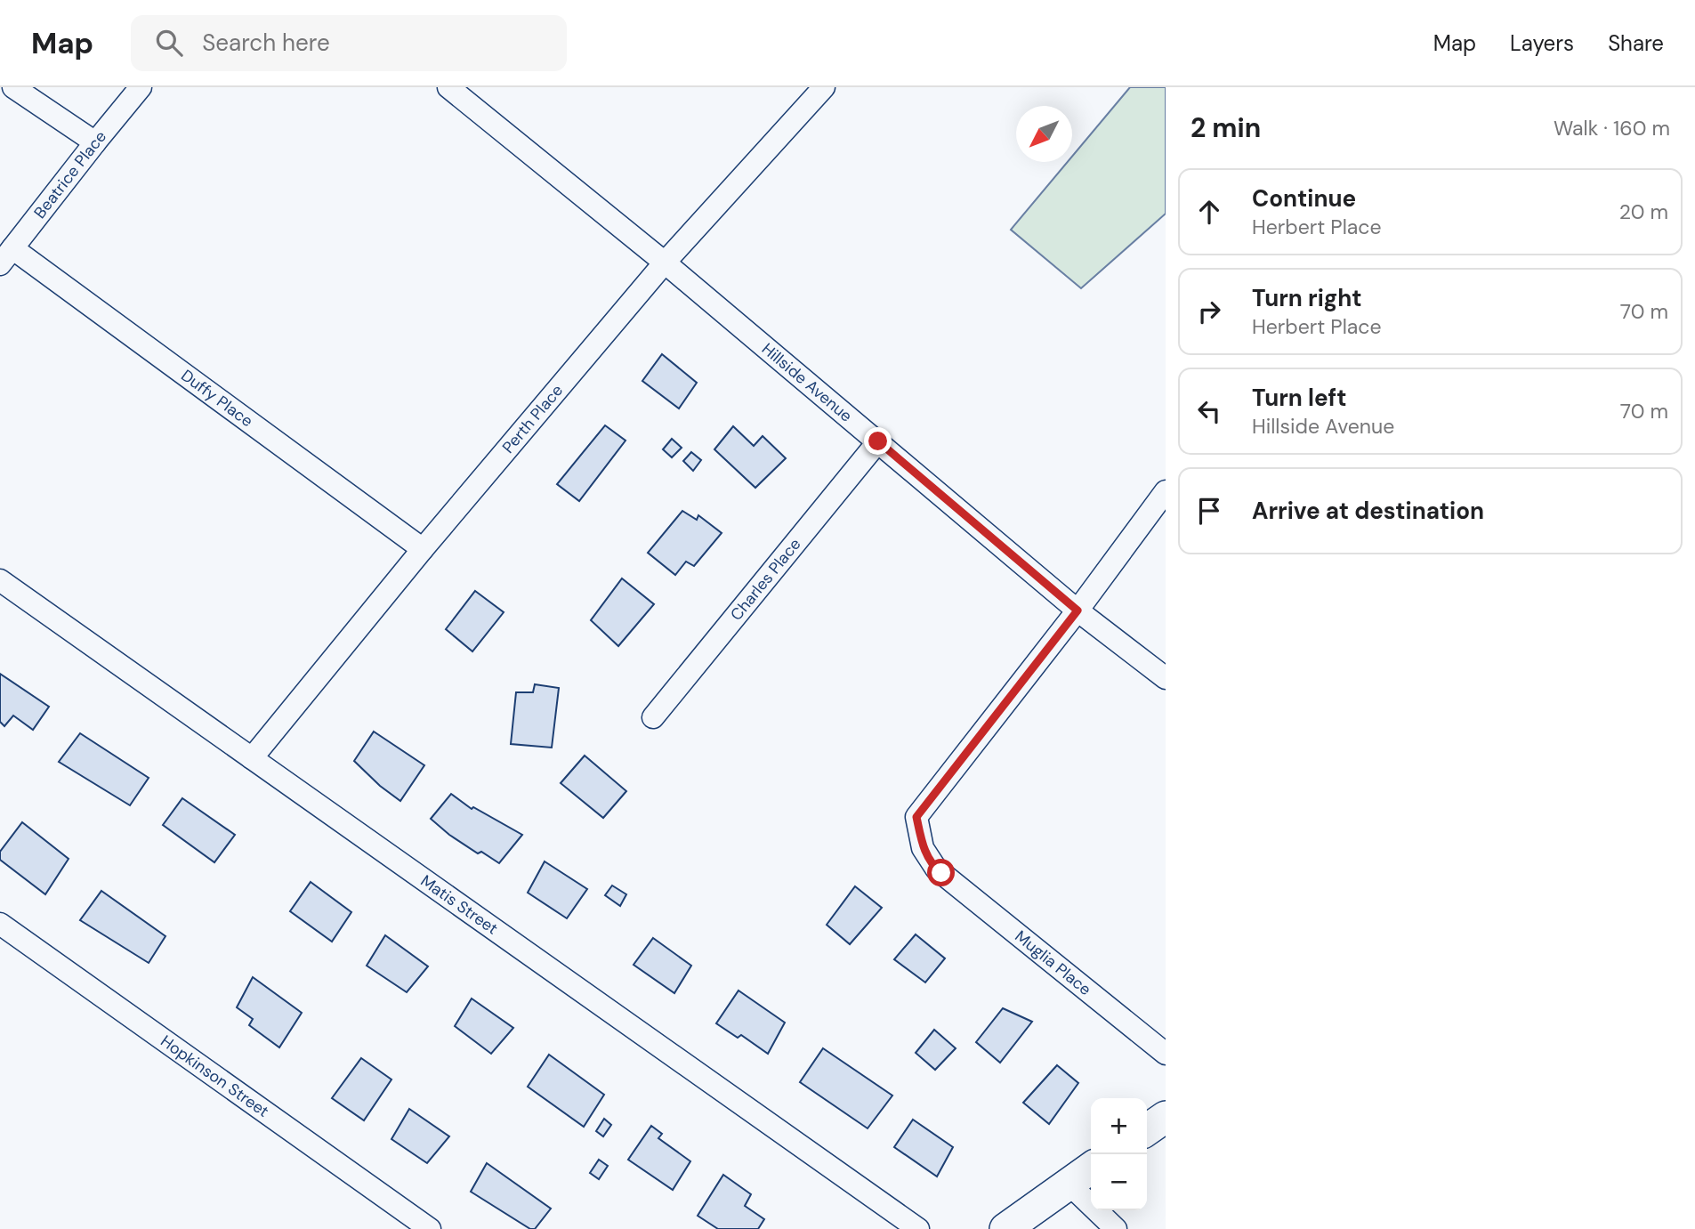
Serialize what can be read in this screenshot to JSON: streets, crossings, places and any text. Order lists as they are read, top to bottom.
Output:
{
  "streets": {
    "street": [
      "Beatrice Place",
      "Hillside Avenue",
      "Duffy Place",
      "Perth Place",
      "Charles Place",
      "Matis Street",
      "Muglia Place",
      "Hopkinson Street"
    ]
  },
  "crossings": [
    ["Beatrice Place", "Duffy Place"],
    ["Hillside Avenue", "Perth Place"],
    ["Hillside Avenue", "Charles Place"],
    ["Hillside Avenue", "Muglia Place"],
    ["Duffy Place", "Perth Place"],
    ["Perth Place", "Matis Street"]
  ],
  "north": "bottom left",
  "page": {
    "header": "Map",
    "search": "Search here",
    "nav": ["Map", "Layers", "Share"],
    "heading": ["2 min", "Walk · 160 m"],
    "list": [
      ["Continue", "Herbert Place", "20 m"],
      ["Turn right", "Herbert Place", "70 m"],
      ["Turn left", "Hillside Avenue", "70 m"],
      "Arrive at destination"
    ],
    "map_buttons": ["+", "−"]
  }
}
